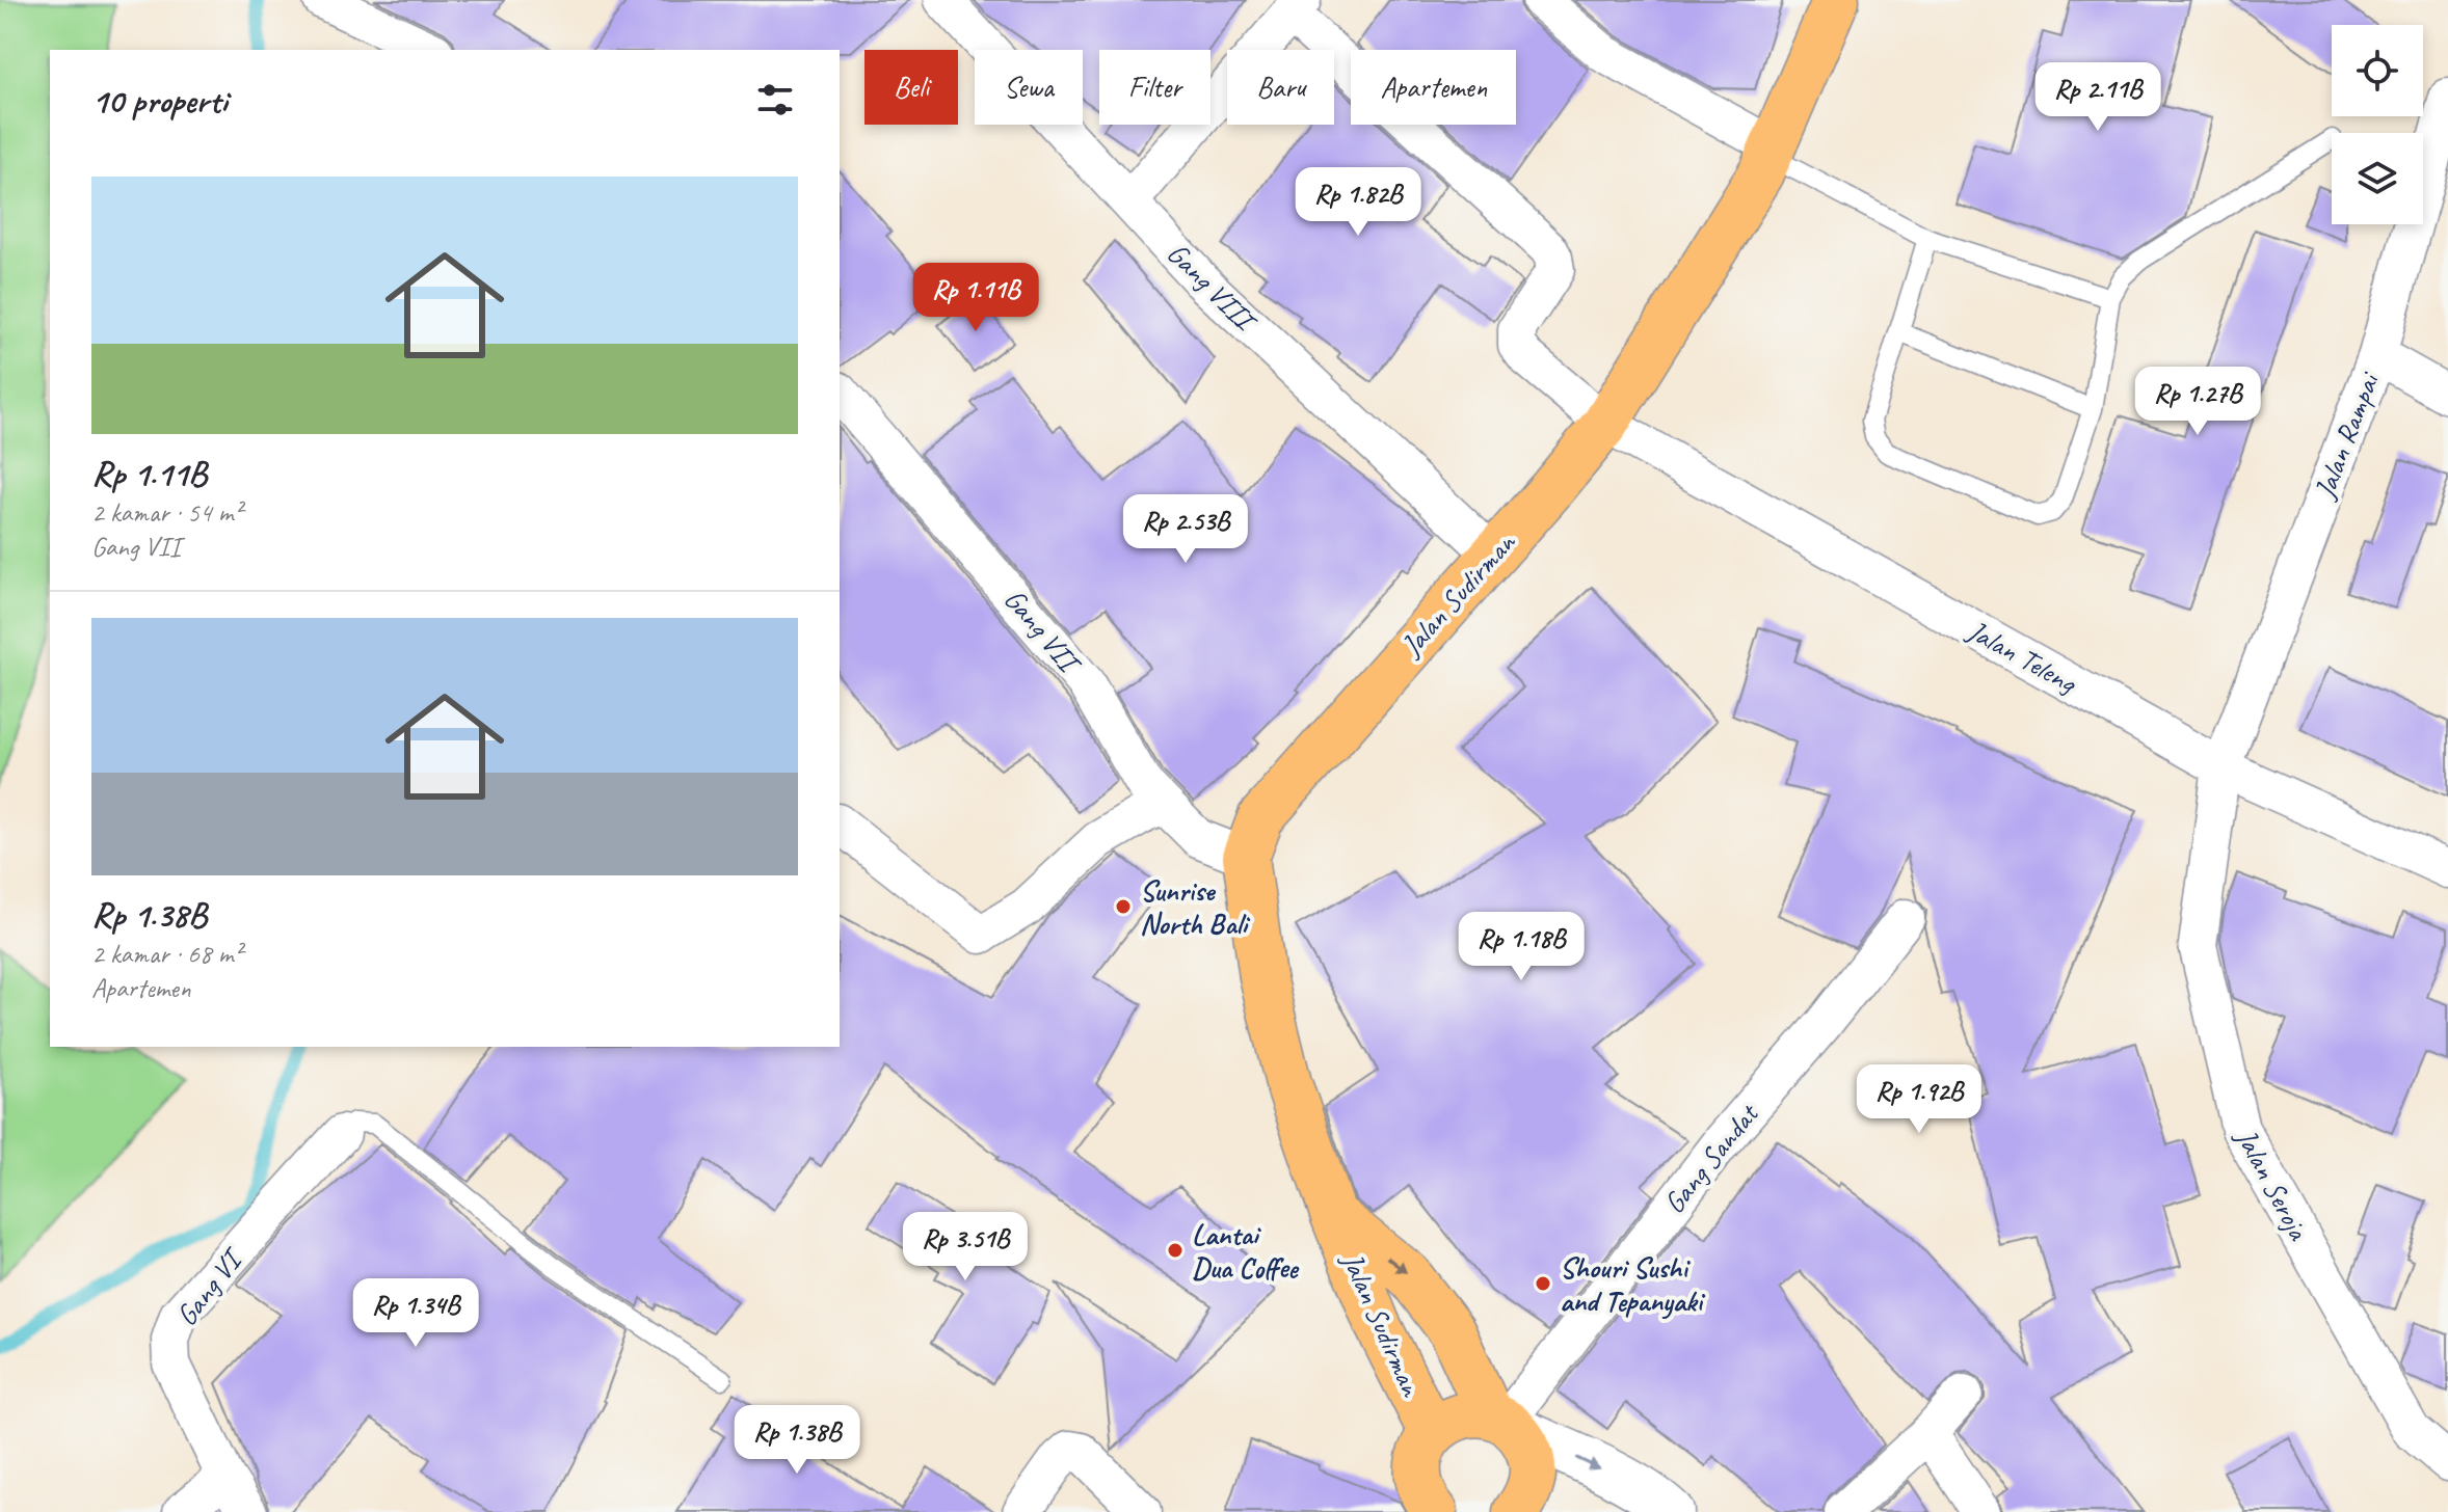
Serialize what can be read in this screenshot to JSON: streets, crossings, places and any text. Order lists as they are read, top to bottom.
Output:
{
  "streets": {
    "main road": ["Jalan Sudirman"],
    "street": [
      "Gang VIII",
      "Jalan Rampai",
      "Gang VII",
      "Jalan Teleng",
      "Gang Sandat",
      "Jalan Seroja",
      "Gang VI"
    ]
  },
  "crossings": [
    ["Gang VIII", "Jalan Sudirman"],
    ["Jalan Rampai", "Jalan Teleng"],
    ["Jalan Rampai", "Jalan Seroja"],
    ["Jalan Sudirman", "Gang VII"],
    ["Jalan Sudirman", "Jalan Teleng"],
    ["Jalan Sudirman", "Gang Sandat"],
    ["Jalan Teleng", "Jalan Seroja"]
  ],
  "places": ["Sunrise North Bali", "Lantai Dua Coffee", "Shouri Sushi and Tepanyaki"],
  "page": {
    "chip": [
      "Beli",
      "Sewa",
      "Filter",
      "Baru",
      "Apartemen"
    ],
    "heading": "10 properti",
    "price": [
      "Rp 2.11B",
      "Rp 1.82B",
      "Rp 1.11B",
      "Rp 1.27B",
      "Rp 2.53B",
      "Rp 1.18B",
      "Rp 1.92B",
      "Rp 3.51B",
      "Rp 1.34B",
      "Rp 1.38B"
    ],
    "list": [
      {
        "name": "Rp 1.11B",
        "note": "2 kamar · 54 m² · Gang VII"
      },
      {
        "name": "Rp 1.38B",
        "note": "2 kamar · 68 m² · Apartemen"
      }
    ]
  }
}
